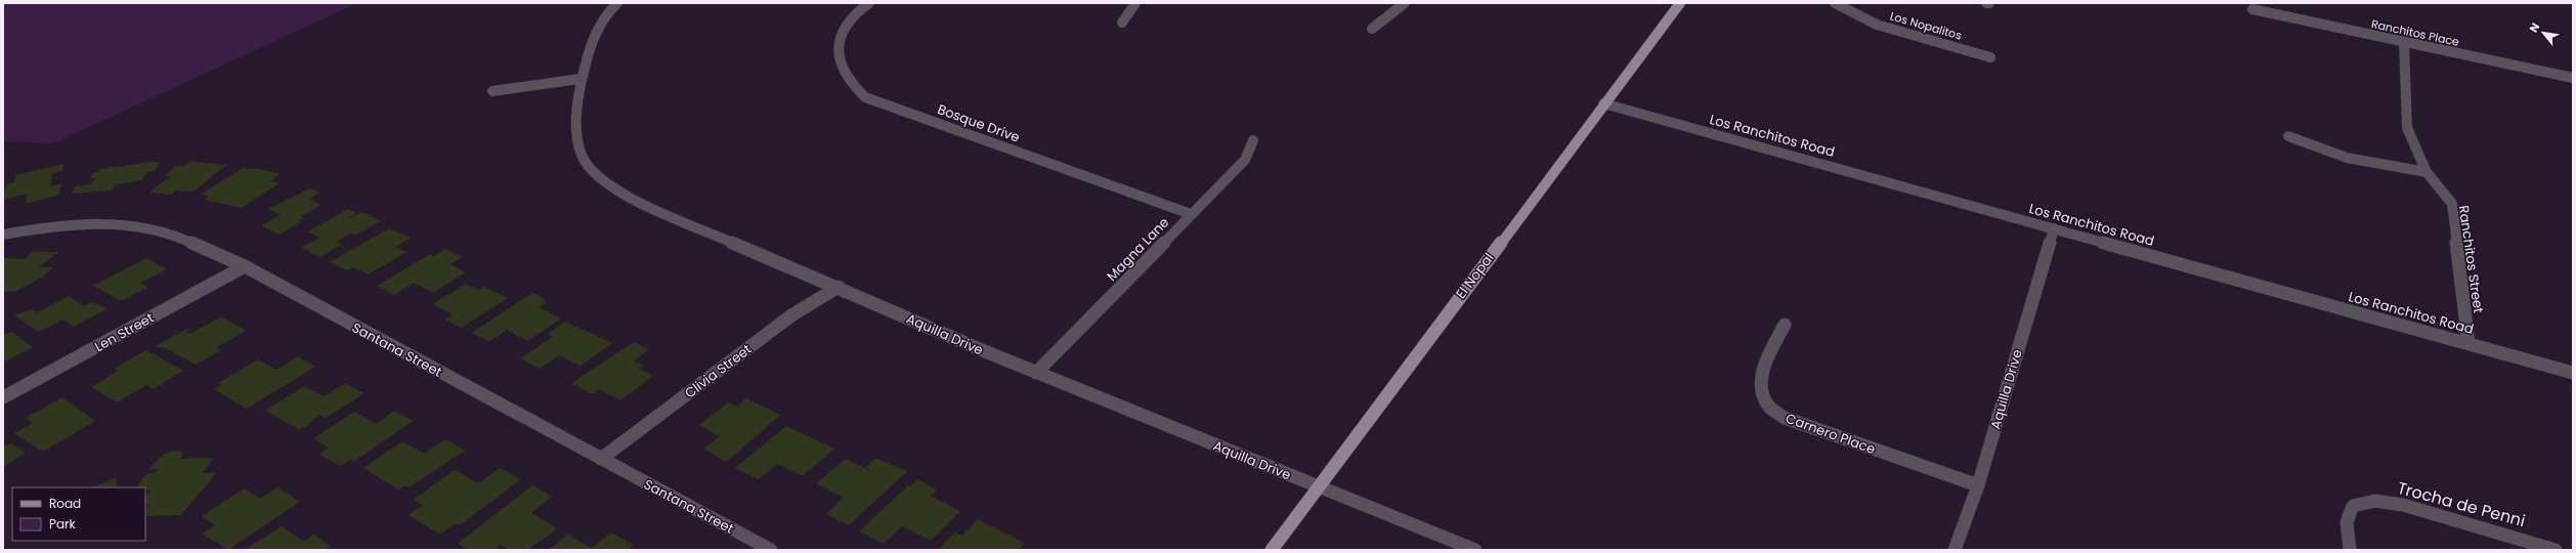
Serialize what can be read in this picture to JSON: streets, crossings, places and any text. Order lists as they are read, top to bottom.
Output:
{
  "streets": {
    "main road": ["El Nopal"],
    "street": [
      "Los Nopalitos",
      "Ranchitos Place",
      "Bosque Drive",
      "Los Ranchitos Road",
      "Magna Lane",
      "Ranchitos Street",
      "Len Street",
      "Aquilla Drive",
      "Santana Street",
      "Clivia Street",
      "Carnero Place",
      "Trocha de Penni"
    ]
  },
  "crossings": [
    ["Ranchitos Place", "Ranchitos Street"],
    ["Bosque Drive", "Magna Lane"],
    ["Los Ranchitos Road", "Ranchitos Street"],
    ["Los Ranchitos Road", "El Nopal"],
    ["Los Ranchitos Road", "Aquilla Drive"],
    ["Magna Lane", "Aquilla Drive"],
    ["El Nopal", "Aquilla Drive"],
    ["Len Street", "Santana Street"],
    ["Aquilla Drive", "Clivia Street"],
    ["Aquilla Drive", "Carnero Place"],
    ["Santana Street", "Clivia Street"]
  ],
  "legend": ["Road", "Park"],
  "north": "top left"
}
